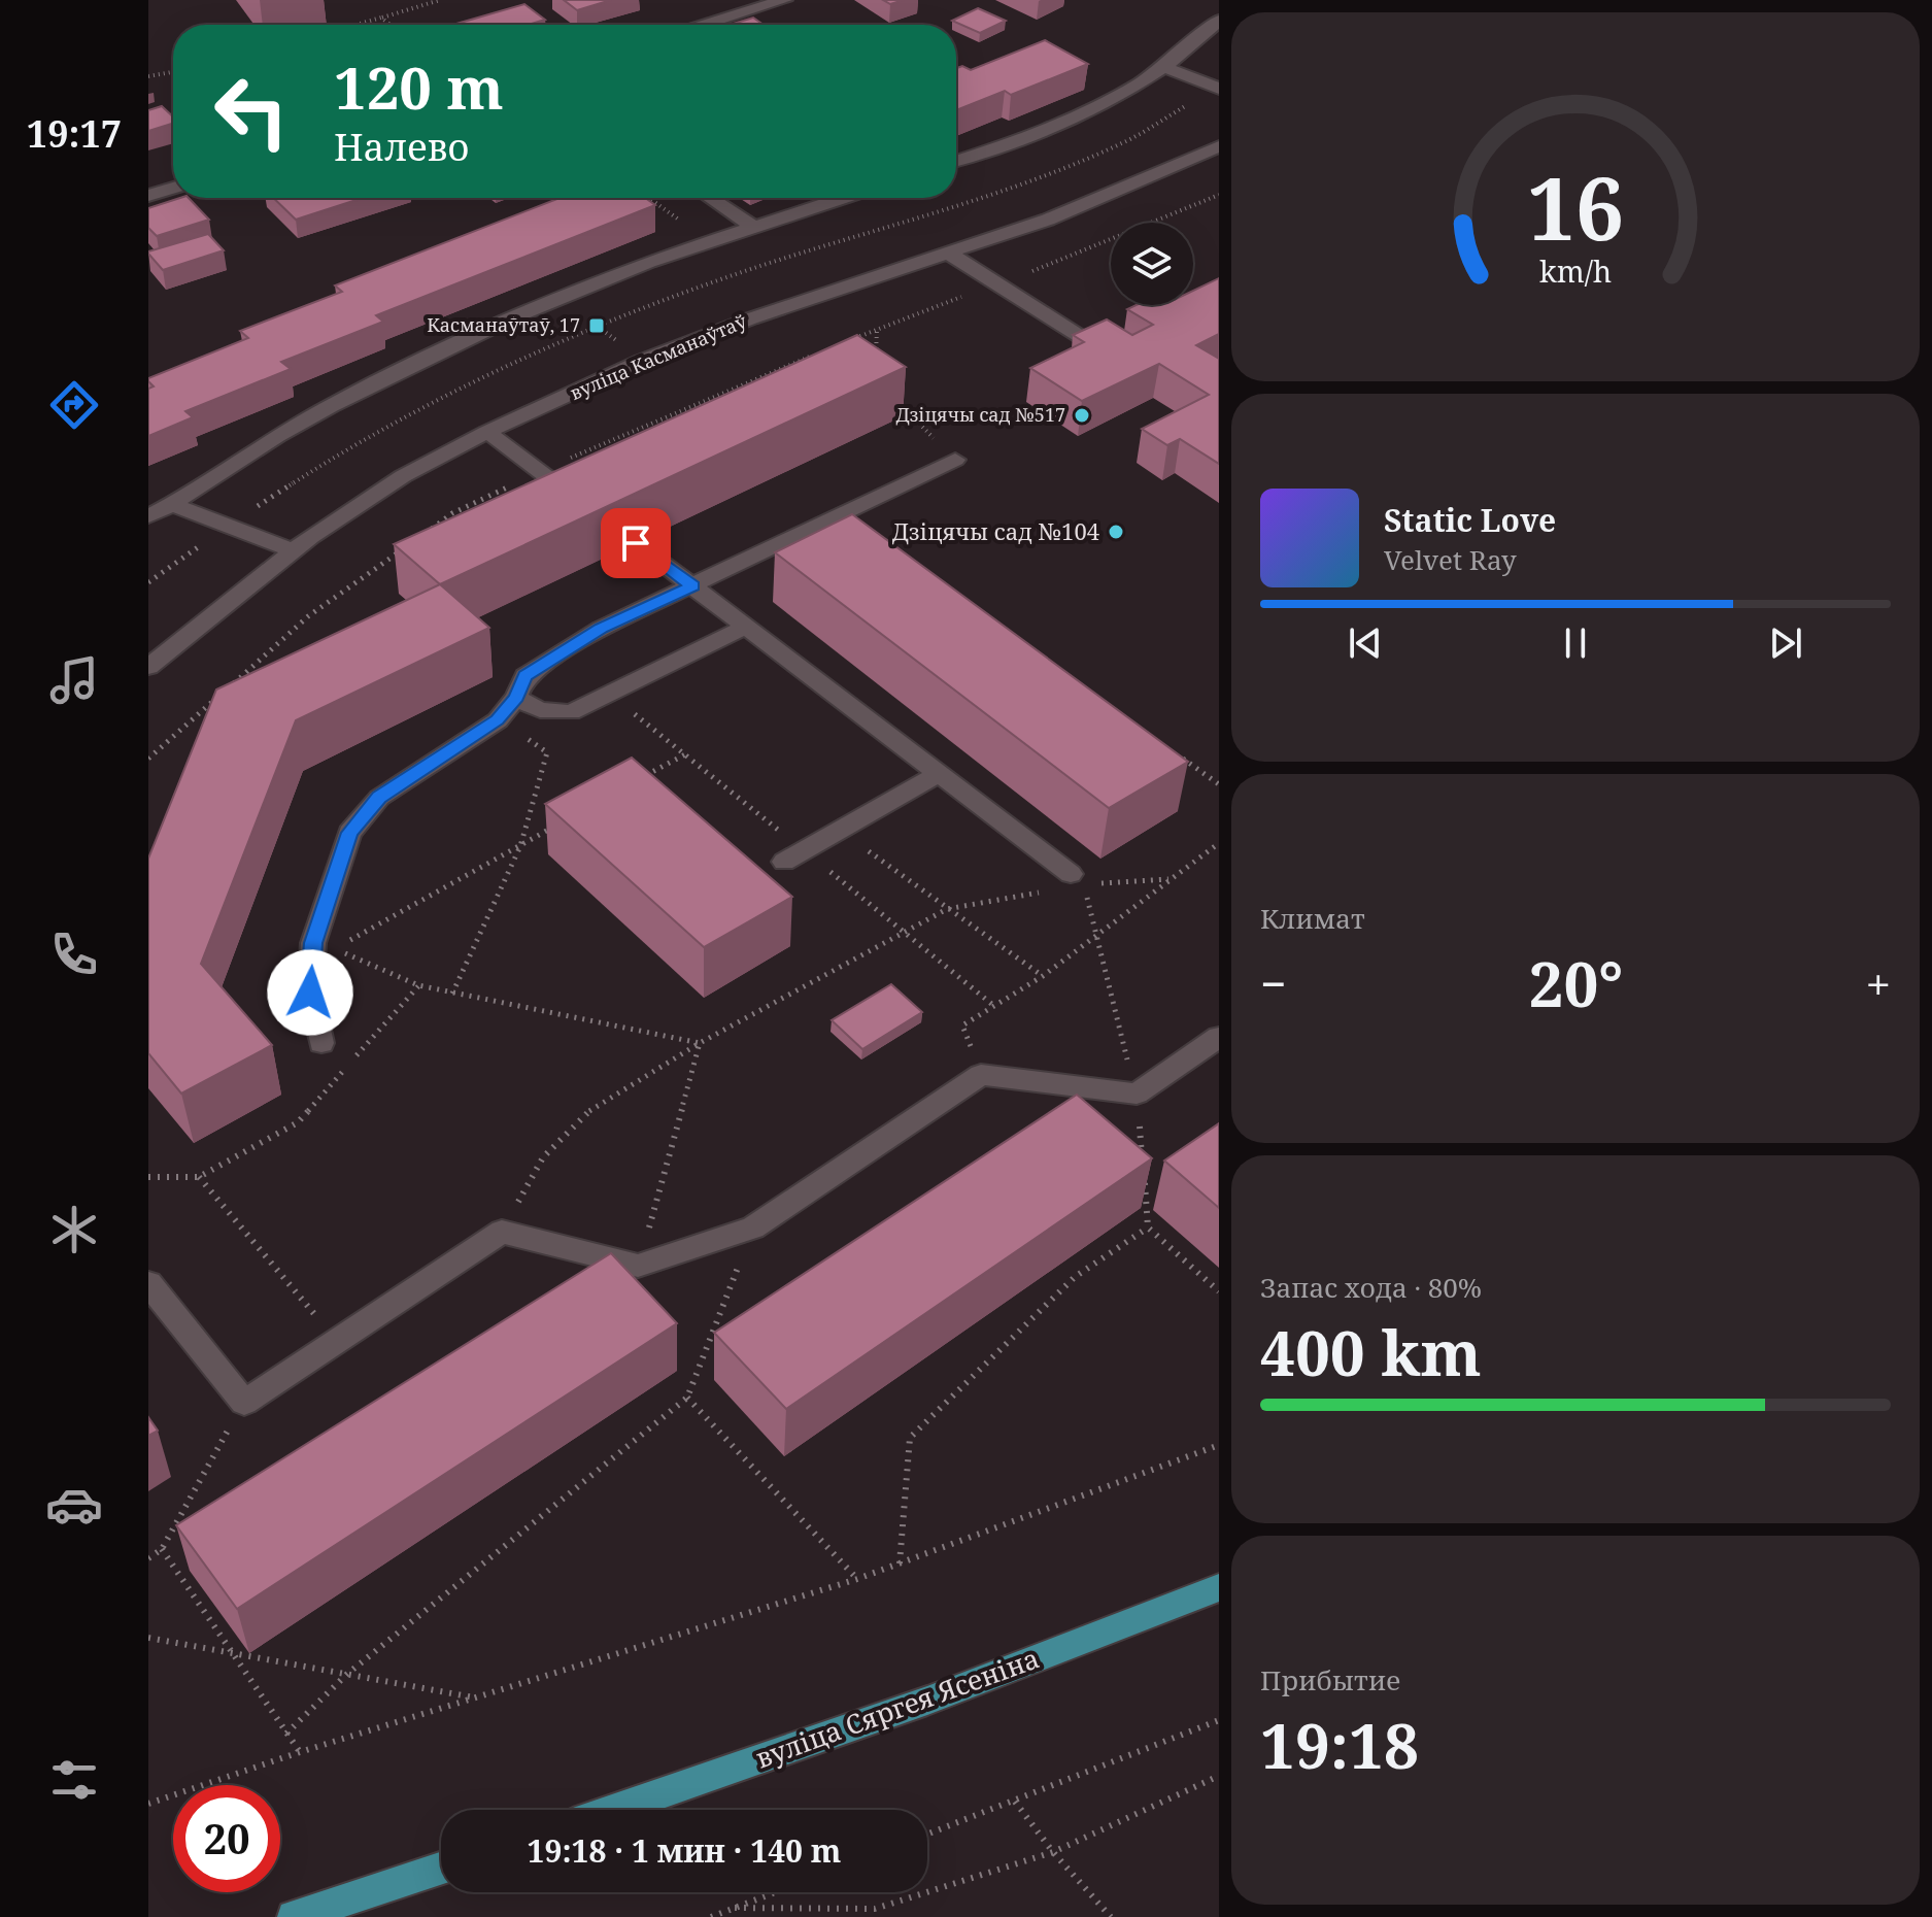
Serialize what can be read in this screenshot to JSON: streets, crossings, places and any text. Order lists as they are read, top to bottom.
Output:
{
  "streets": {
    "main road": ["вуліца Сяргея Ясеніна"],
    "street": ["вуліца Касманаўтаў"]
  },
  "places": {
    "transit": ["Касманаўтаў, 17"],
    "other": ["Дзіцячы сад №517", "Дзіцячы сад №104"]
  },
  "page": {
    "tabs": "19:17",
    "turn": ["120 m", "Налево"],
    "song": ["Static Love", "Velvet Ray"],
    "tile": [
      "Климат",
      ["Запас хода · 80%", "400 km"],
      ["Прибытие", "19:18"]
    ],
    "heat": ["−", "20°", "+"],
    "limit": "20",
    "trip": "19:18 · 1 мин · 140 m",
    "gauge": ["16", "km/h"]
  }
}
